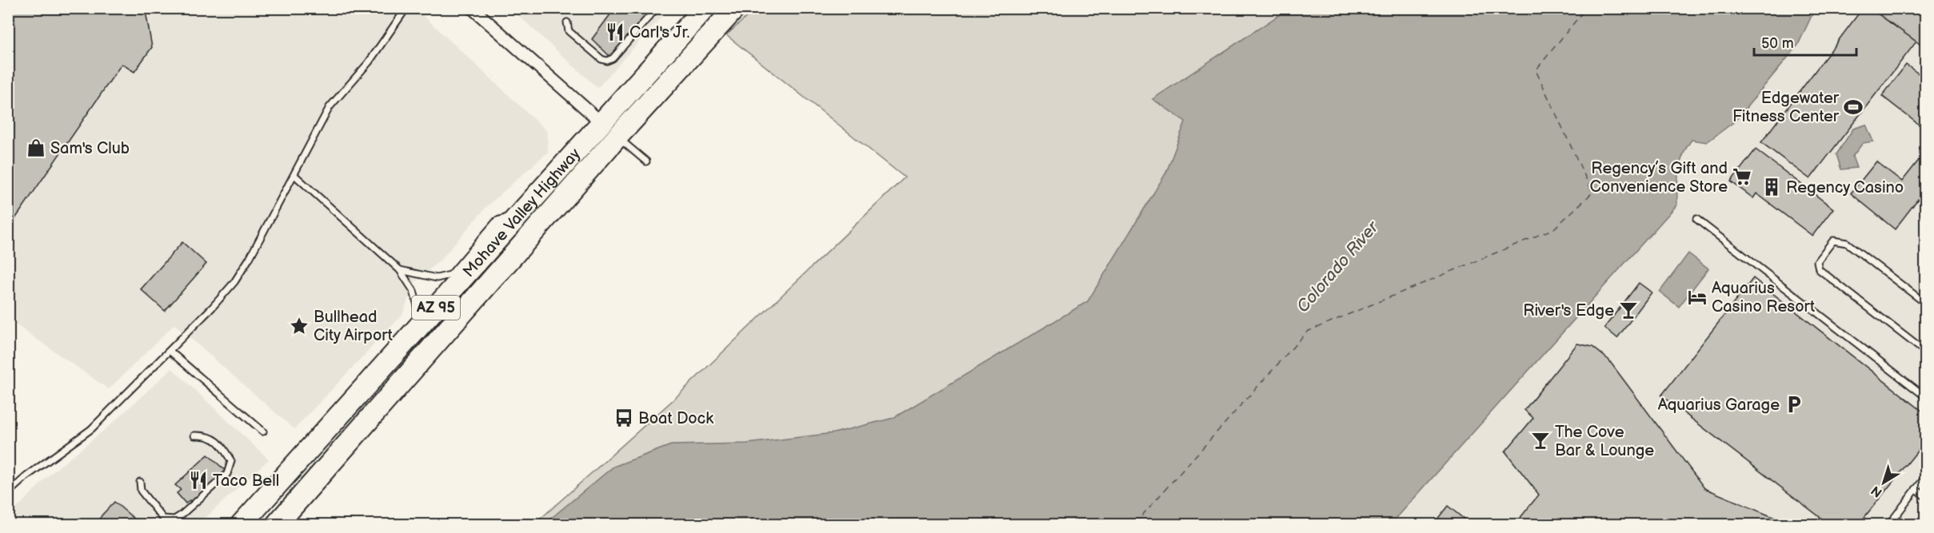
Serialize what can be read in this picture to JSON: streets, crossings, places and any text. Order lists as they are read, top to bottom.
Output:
{
  "streets": {
    "highway": ["Mohave Valley Highway", "AZ 95"]
  },
  "water": ["Colorado River"],
  "places": {
    "restaurant": ["Carl's Jr.", "Taco Bell"],
    "sports": ["Edgewater Fitness Center"],
    "shop": ["Sam's Club"],
    "supermarket": ["Regency’s Gift and Convenience Store"],
    "building": ["Regency Casino"],
    "hotel": ["Aquarius Casino Resort"],
    "bar": ["River's Edge", "The Cove Bar & Lounge"],
    "place": ["Bullhead City Airport"],
    "parking": ["Aquarius Garage"],
    "bus stop": ["Boat Dock"]
  },
  "scale_bar": "50 m",
  "north": "bottom left"
}
